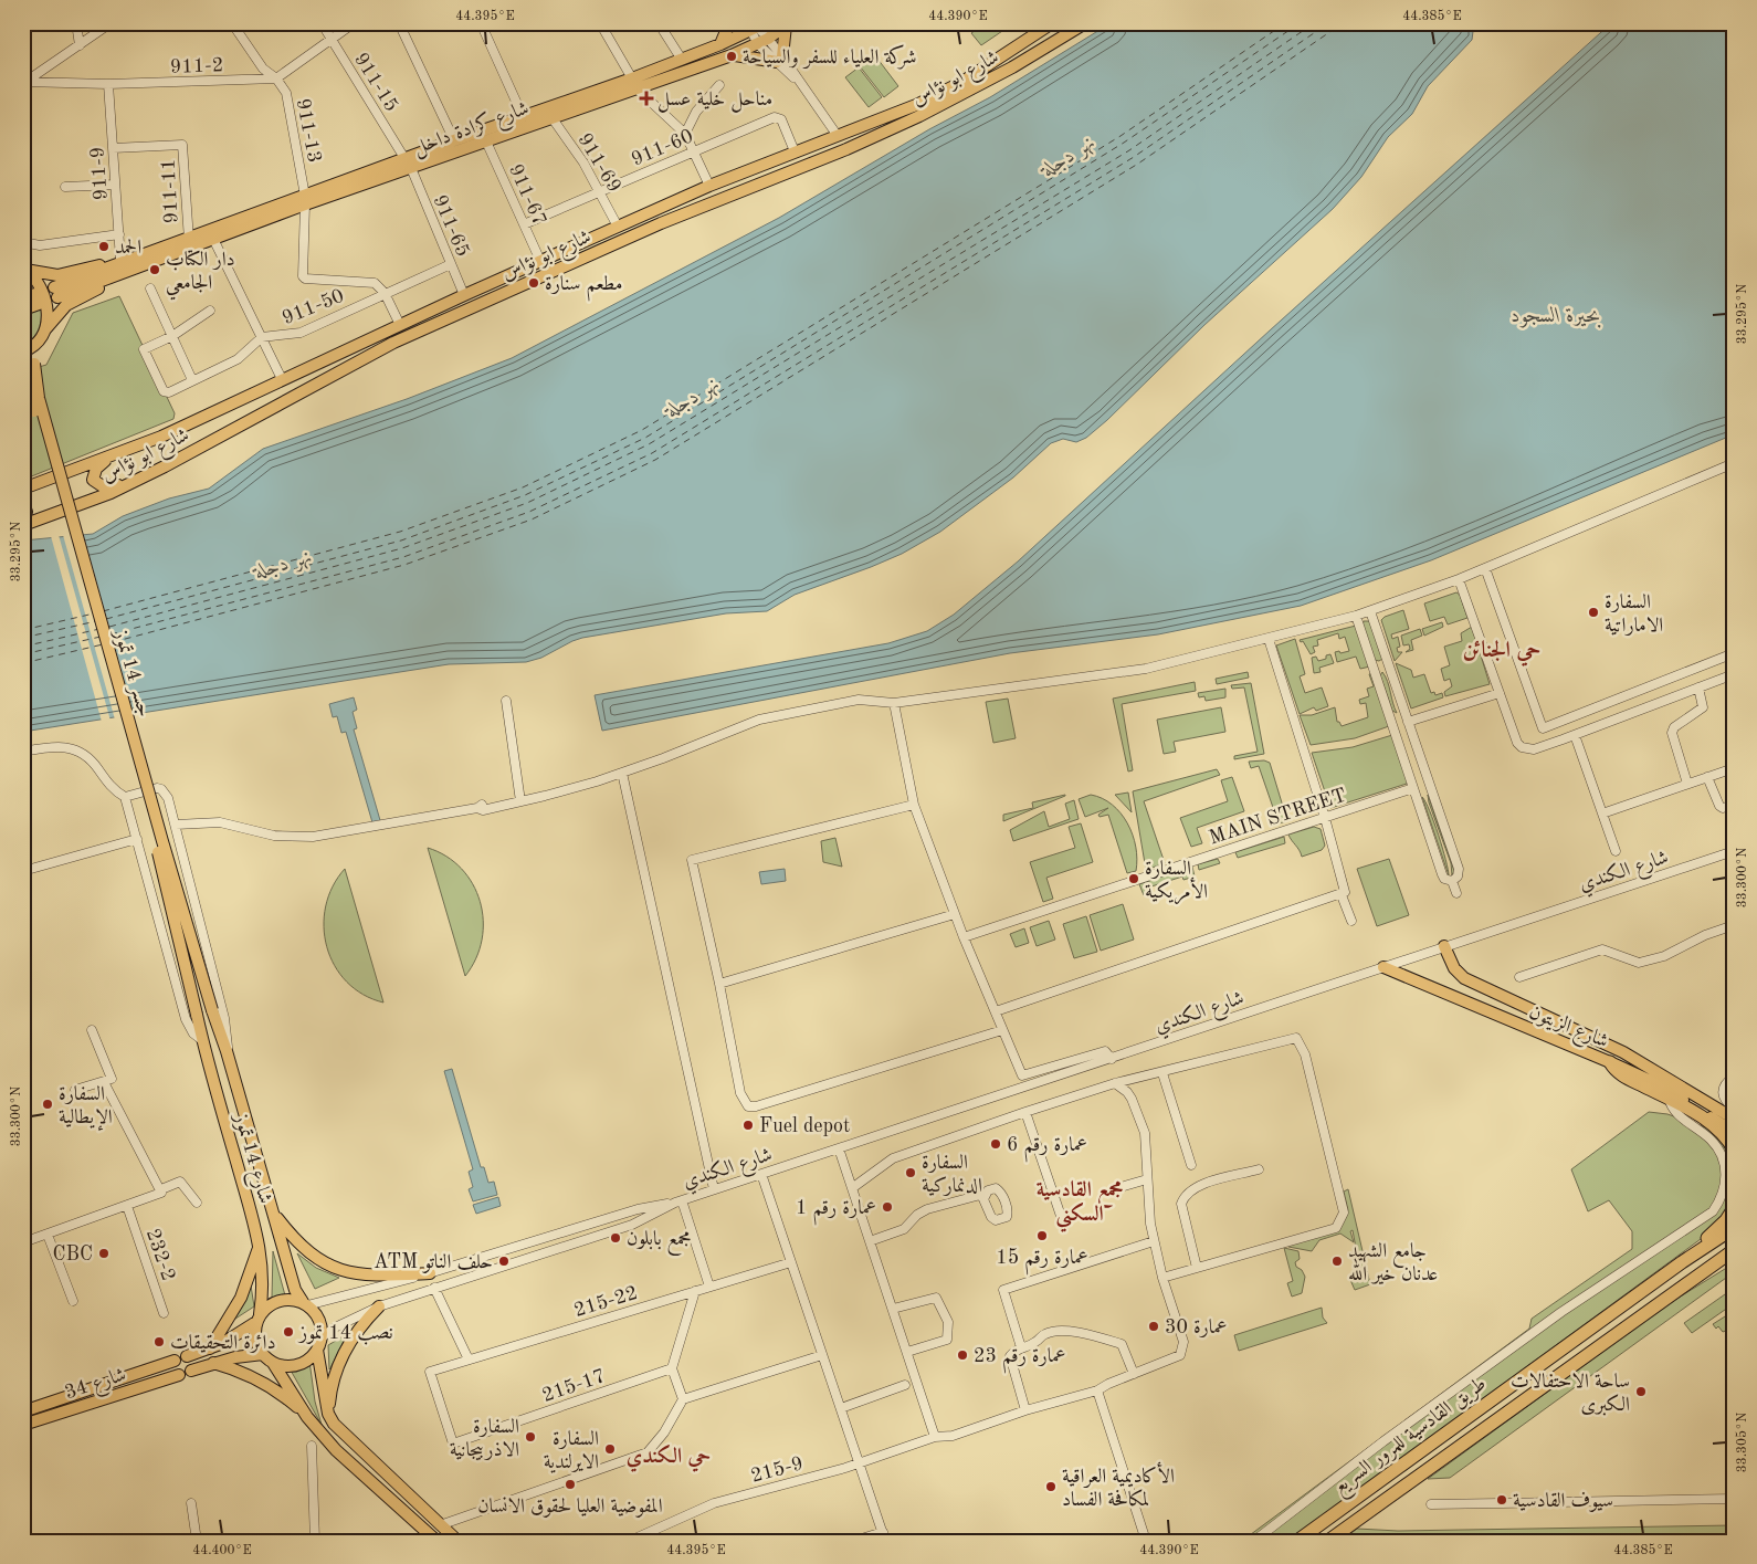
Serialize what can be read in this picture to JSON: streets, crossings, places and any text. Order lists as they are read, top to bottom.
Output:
{
  "streets": {
    "highway": ["طريق القادسية للمرور السريع"],
    "main road": [
      "شارع ابو نؤاس",
      "شارع كرادة داخل",
      "جسر 14 تموز",
      "شارع الزيتون",
      "شارع 14 تموز",
      "شارع 34"
    ],
    "street": [
      "911-2",
      "911-15",
      "911-13",
      "911-60",
      "911-69",
      "911-9",
      "911-11",
      "911-67",
      "911-65",
      "911-50",
      "MAIN STREET",
      "شارع الكندي",
      "232-2",
      "215-22",
      "215-17",
      "215-9"
    ]
  },
  "crossings": [
    ["911-2", "911-13"],
    ["911-2", "911-9"],
    ["شارع ابو نؤاس", "911-60"],
    ["شارع ابو نؤاس", "911-69"],
    ["شارع ابو نؤاس", "911-67"],
    ["شارع ابو نؤاس", "911-65"],
    ["911-15", "شارع كرادة داخل"],
    ["911-15", "911-65"],
    ["شارع كرادة داخل", "911-13"],
    ["شارع كرادة داخل", "911-69"],
    ["شارع كرادة داخل", "911-11"],
    ["شارع كرادة داخل", "911-67"],
    ["شارع كرادة داخل", "911-65"],
    ["911-13", "911-50"],
    ["911-60", "911-69"],
    ["911-60", "911-67"],
    ["911-9", "911-11"],
    ["911-65", "911-50"],
    ["جسر 14 تموز", "شارع 14 تموز"],
    ["شارع الكندي", "شارع الزيتون"],
    ["شارع الكندي", "شارع 14 تموز"],
    ["215-22", "215-17"]
  ],
  "districts": ["حي الجنائن", "مجمع القادسية السكني", "حي الكندي"],
  "water": ["نهر دجلة", "بحيرة السجود"],
  "places": {
    "other": [
      "شركة العلياء للسفر والسياحة",
      "الحمد",
      "دار الكتاب الجامعي",
      "مطعم سنارة",
      "السفارة الاماراتية",
      "السفارة الأمريكية",
      "السفارة الإيطالية",
      "Fuel depot",
      "عمارة رقم 6",
      "السفارة الدنماركية",
      "عمارة رقم 1",
      "عمارة رقم 15",
      "مجمع بابلون",
      "CBC",
      "ATM حلف الناتو",
      "جامع الشهيد عدنان خير الله",
      "عمارة 30",
      "نصب 14 تموز",
      "دائرة التحقيقات",
      "عمارة رقم 23",
      "ساحة الاحتفالات الكبرى",
      "السفارة الاذربيجانية",
      "السفارة الايرلندية",
      "المفوضية العليا لحقوق الانسان",
      "الأكاديمية العراقية لمكافحة الفساد",
      "سيوف القادسية"
    ],
    "health": ["مناحل خلية عسل"]
  },
  "coordinates": [
    "44.395°E",
    "44.390°E",
    "44.385°E",
    "33.295°N",
    "33.300°N",
    "33.305°N",
    "44.400°E"
  ]
}
